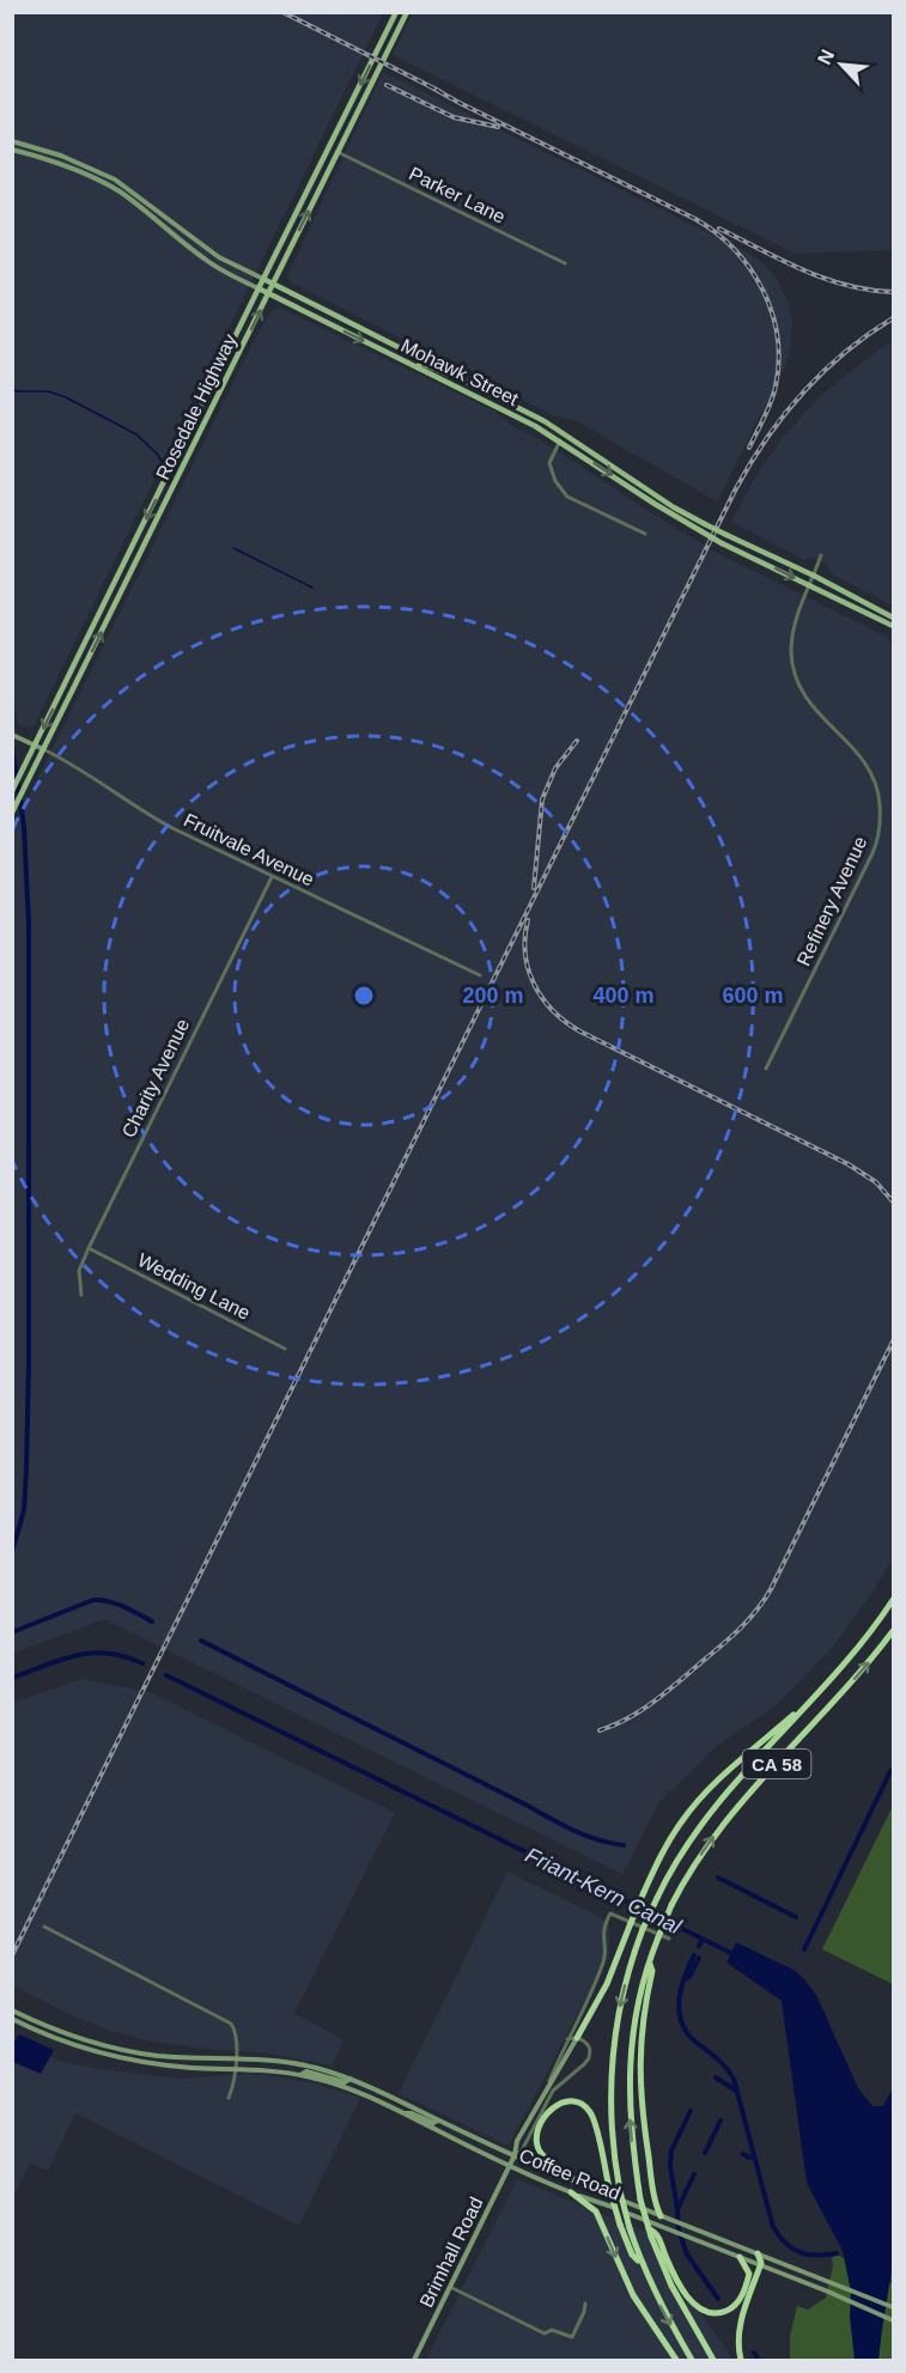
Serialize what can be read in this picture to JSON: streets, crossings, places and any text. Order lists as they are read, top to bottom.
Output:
{
  "streets": {
    "highway": ["CA 58"],
    "main road": [
      "Mohawk Street",
      "Rosedale Highway",
      "Fruitvale Avenue",
      "Coffee Road",
      "Brimhall Road"
    ],
    "street": [
      "Parker Lane",
      "Refinery Avenue",
      "Charity Avenue",
      "Wedding Lane"
    ]
  },
  "crossings": [
    ["Parker Lane", "Rosedale Highway"],
    ["Mohawk Street", "Rosedale Highway"],
    ["Mohawk Street", "Refinery Avenue"],
    ["Rosedale Highway", "Fruitvale Avenue"],
    ["Fruitvale Avenue", "Charity Avenue"],
    ["Charity Avenue", "Wedding Lane"],
    ["Coffee Road", "Brimhall Road"]
  ],
  "water": ["Friant-Kern Canal"],
  "north": "top left",
  "rings": ["200 m", "400 m", "600 m"]
}
